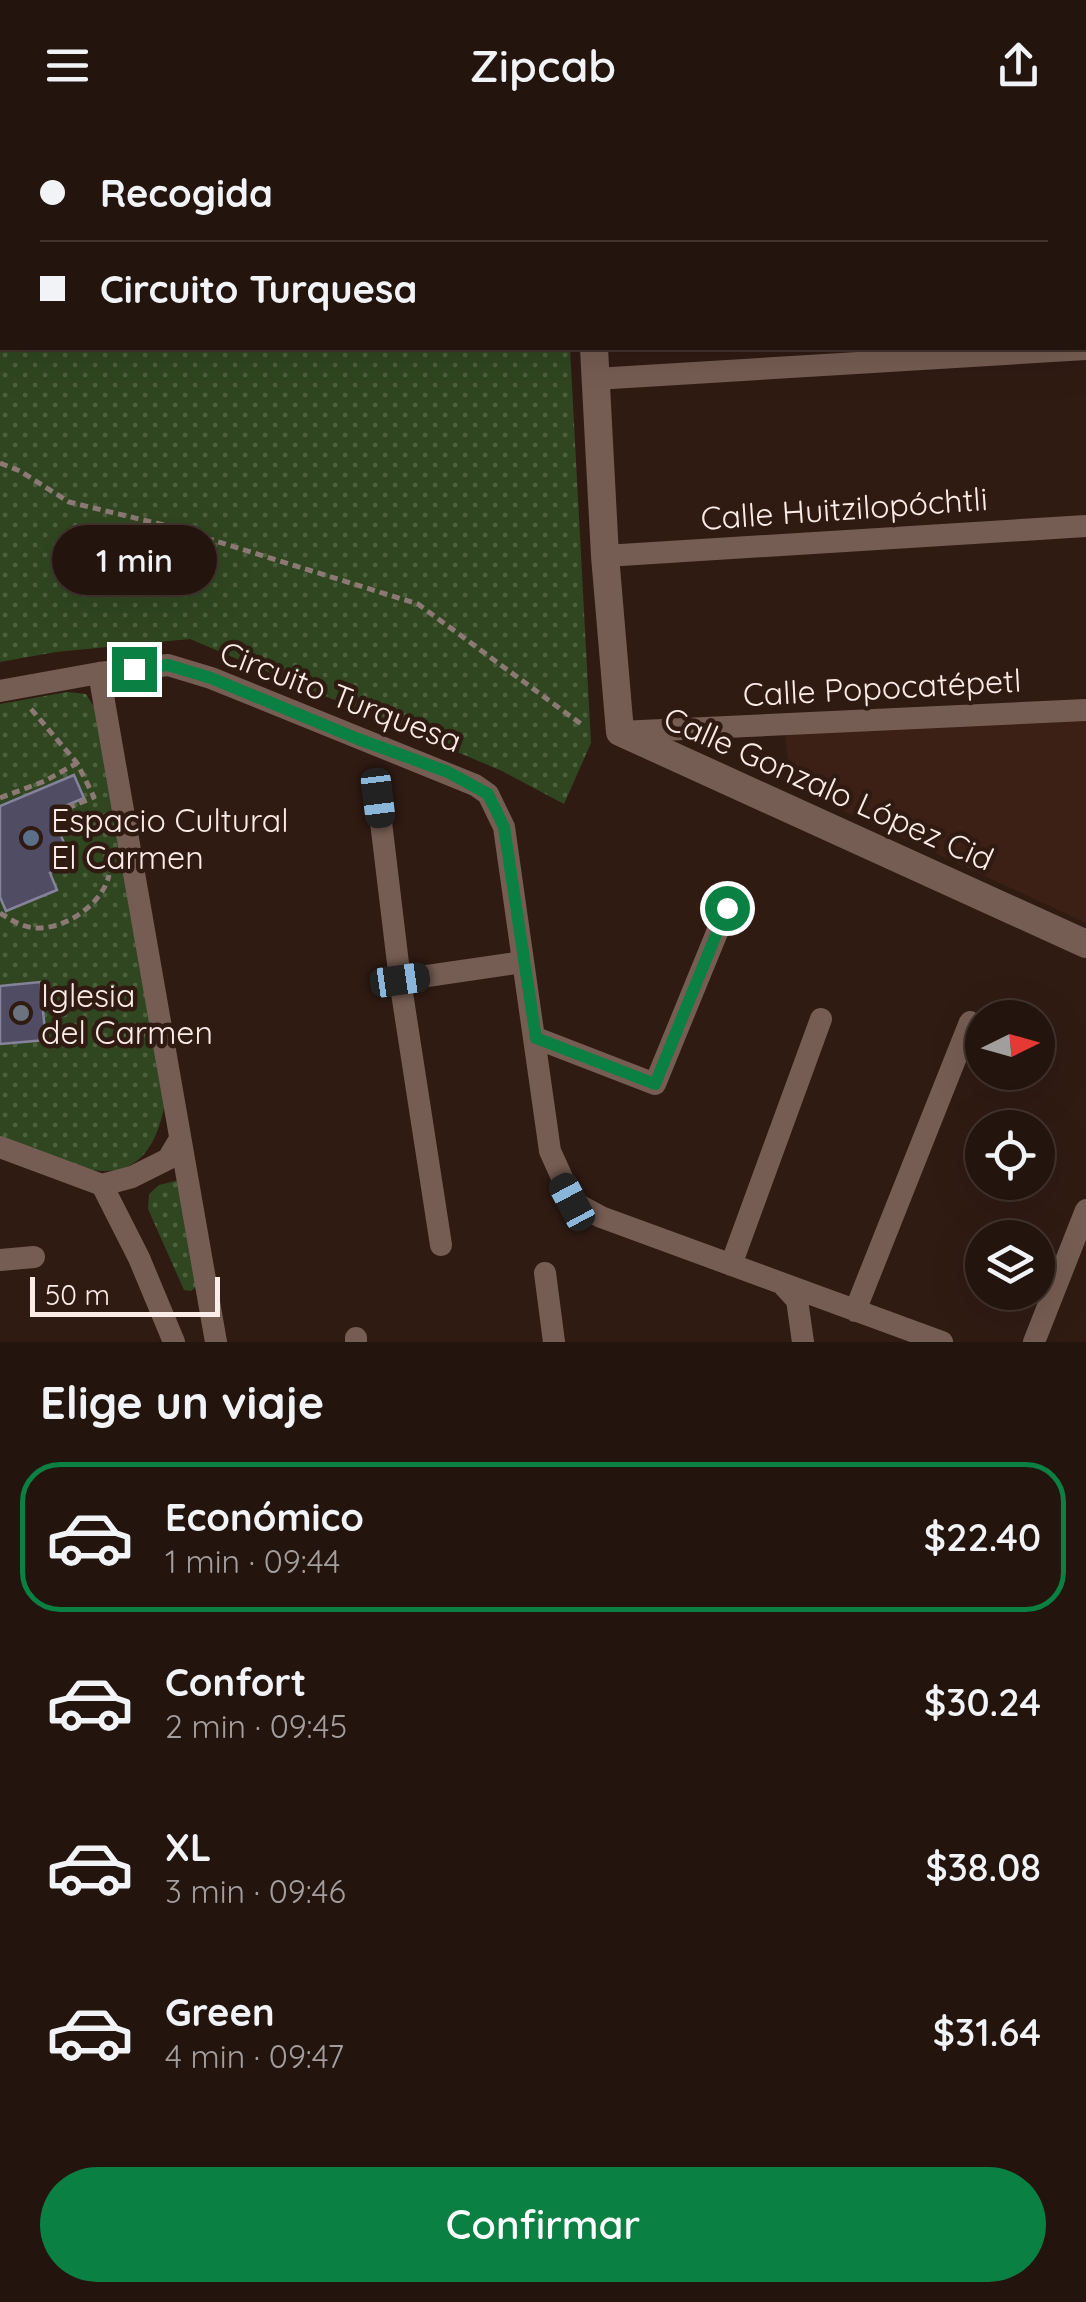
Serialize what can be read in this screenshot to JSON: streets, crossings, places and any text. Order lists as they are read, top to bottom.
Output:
{
  "streets": {
    "street": [
      "Calle Huitzilopóchtli",
      "Calle Popocatépetl",
      "Circuito Turquesa",
      "Calle Gonzalo López Cid"
    ]
  },
  "crossings": [
    ["Calle Huitzilopóchtli", "Calle Gonzalo López Cid"],
    ["Calle Popocatépetl", "Calle Gonzalo López Cid"]
  ],
  "places": ["Espacio Cultural El Carmen", "Iglesia del Carmen"],
  "scale_bar": "50 m",
  "north": "right",
  "page": {
    "header": "Zipcab",
    "banner": ["Recogida", "Circuito Turquesa"],
    "bubble": "1 min",
    "scale": "50 m",
    "heading": "Elige un viaje",
    "list": [
      {
        "name": "Económico",
        "note": "1 min · 09:44",
        "value": "$22.40"
      },
      {
        "name": "Confort",
        "note": "2 min · 09:45",
        "value": "$30.24"
      },
      {
        "name": "XL",
        "note": "3 min · 09:46",
        "value": "$38.08"
      },
      {
        "name": "Green",
        "note": "4 min · 09:47",
        "value": "$31.64"
      }
    ],
    "buttons": "Confirmar"
  }
}
